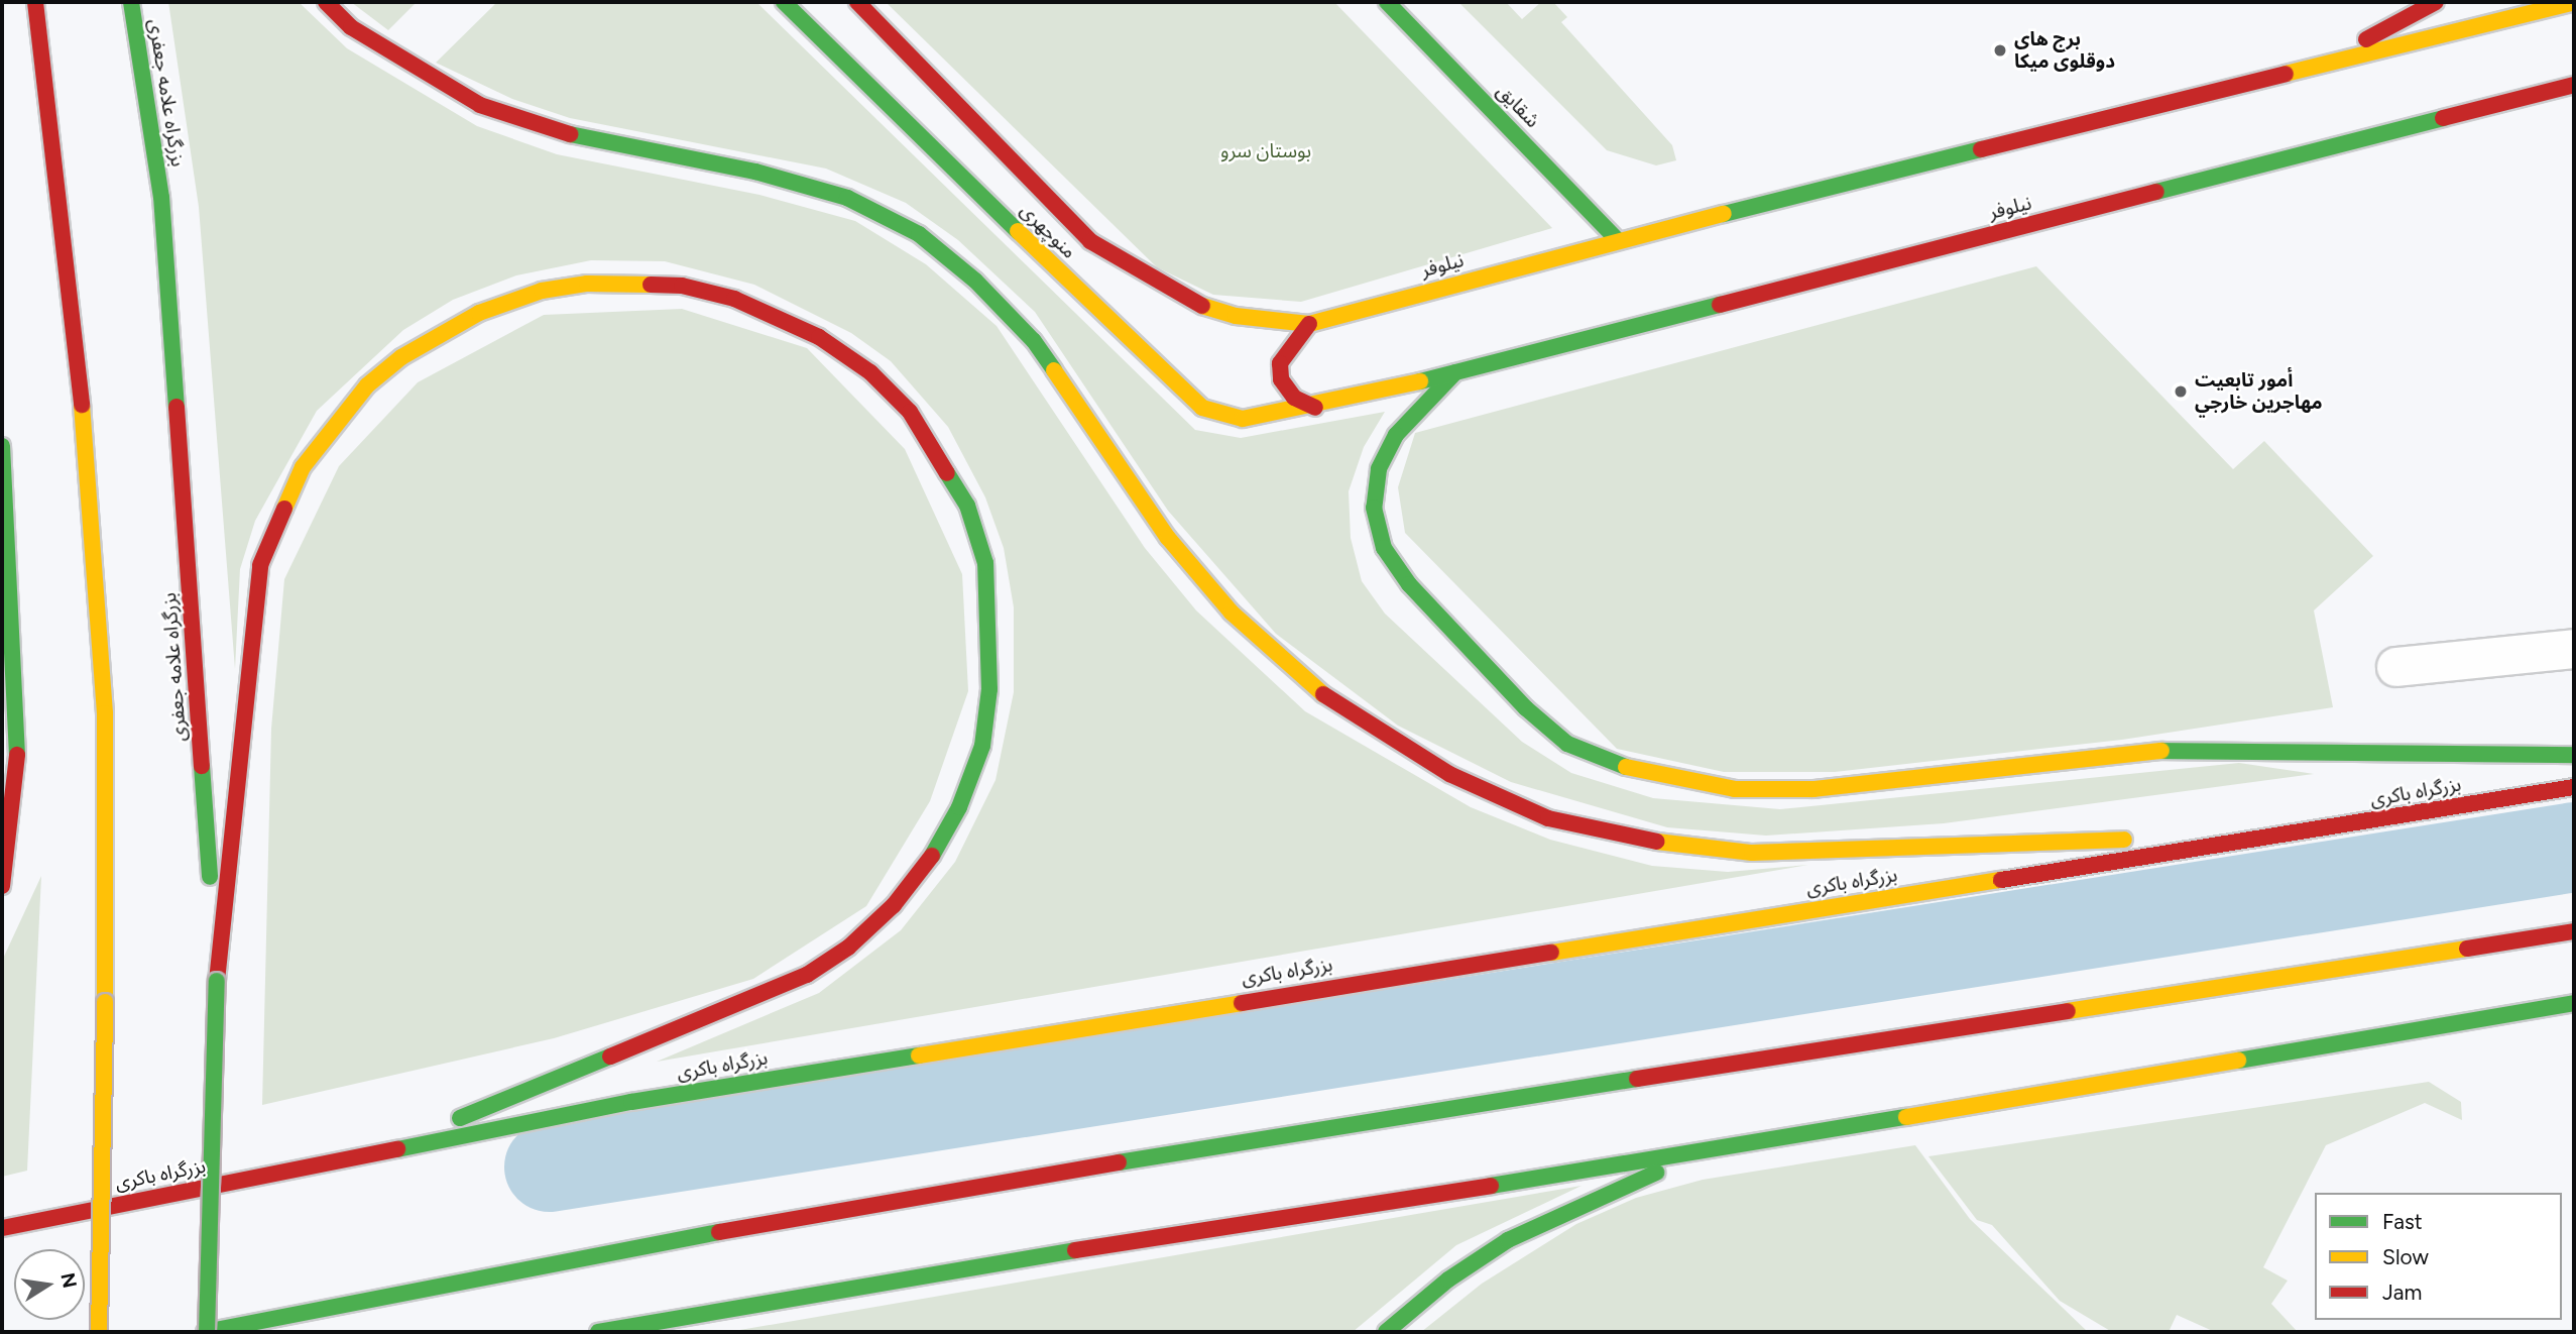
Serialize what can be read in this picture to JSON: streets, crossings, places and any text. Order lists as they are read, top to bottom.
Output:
{
  "streets": {
    "main road": [
      "بزرگراه علامه جعفری",
      "شقایق",
      "نیلوفر",
      "منوچهری",
      "بزرگراه باکری"
    ]
  },
  "crossings": [
    ["شقایق", "نیلوفر"],
    ["نیلوفر", "منوچهری"]
  ],
  "parks": ["بوستان سرو"],
  "places": ["برج های دوقلوی میکا", "أمور تابعيت مهاجرين خارجي"],
  "legend": ["Fast", "Slow", "Jam"],
  "north": "right"
}
